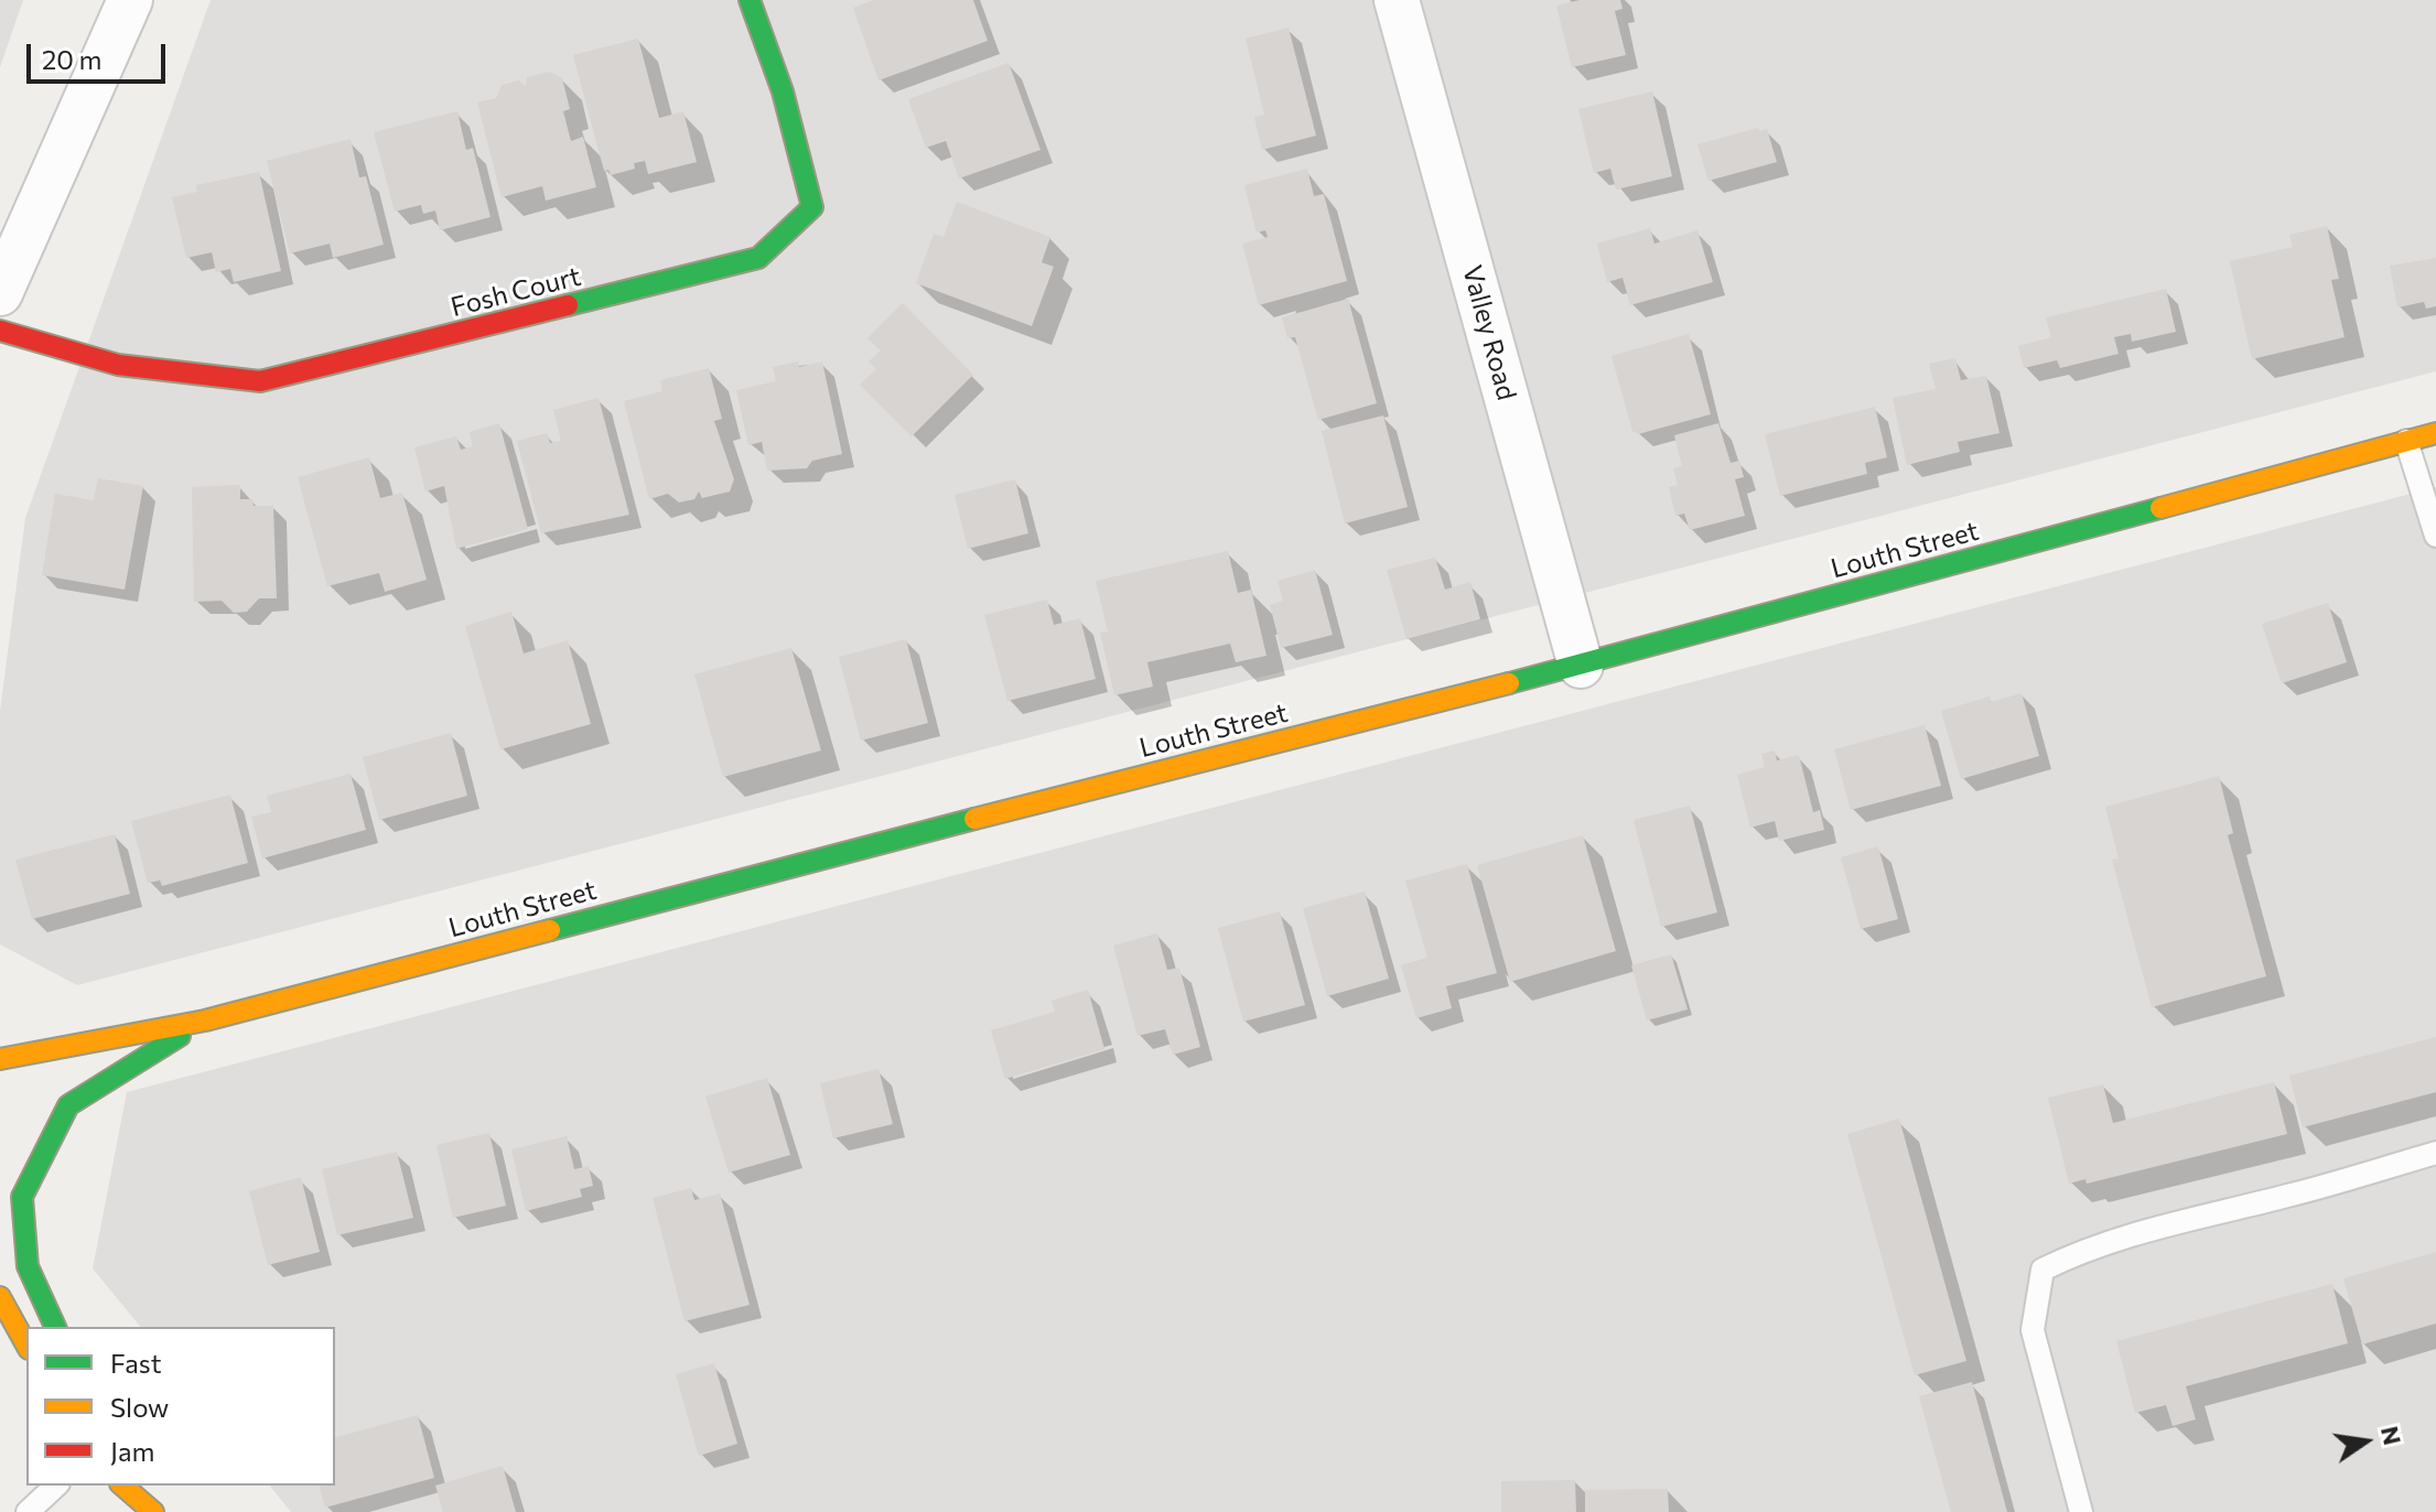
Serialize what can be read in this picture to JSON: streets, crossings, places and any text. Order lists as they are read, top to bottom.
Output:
{
  "streets": {
    "main road": ["Fosh Court", "Louth Street"],
    "street": ["Valley Road"]
  },
  "crossings": [
    ["Valley Road", "Louth Street"]
  ],
  "legend": ["Fast", "Slow", "Jam"],
  "scale_bar": "20 m",
  "north": "right"
}
